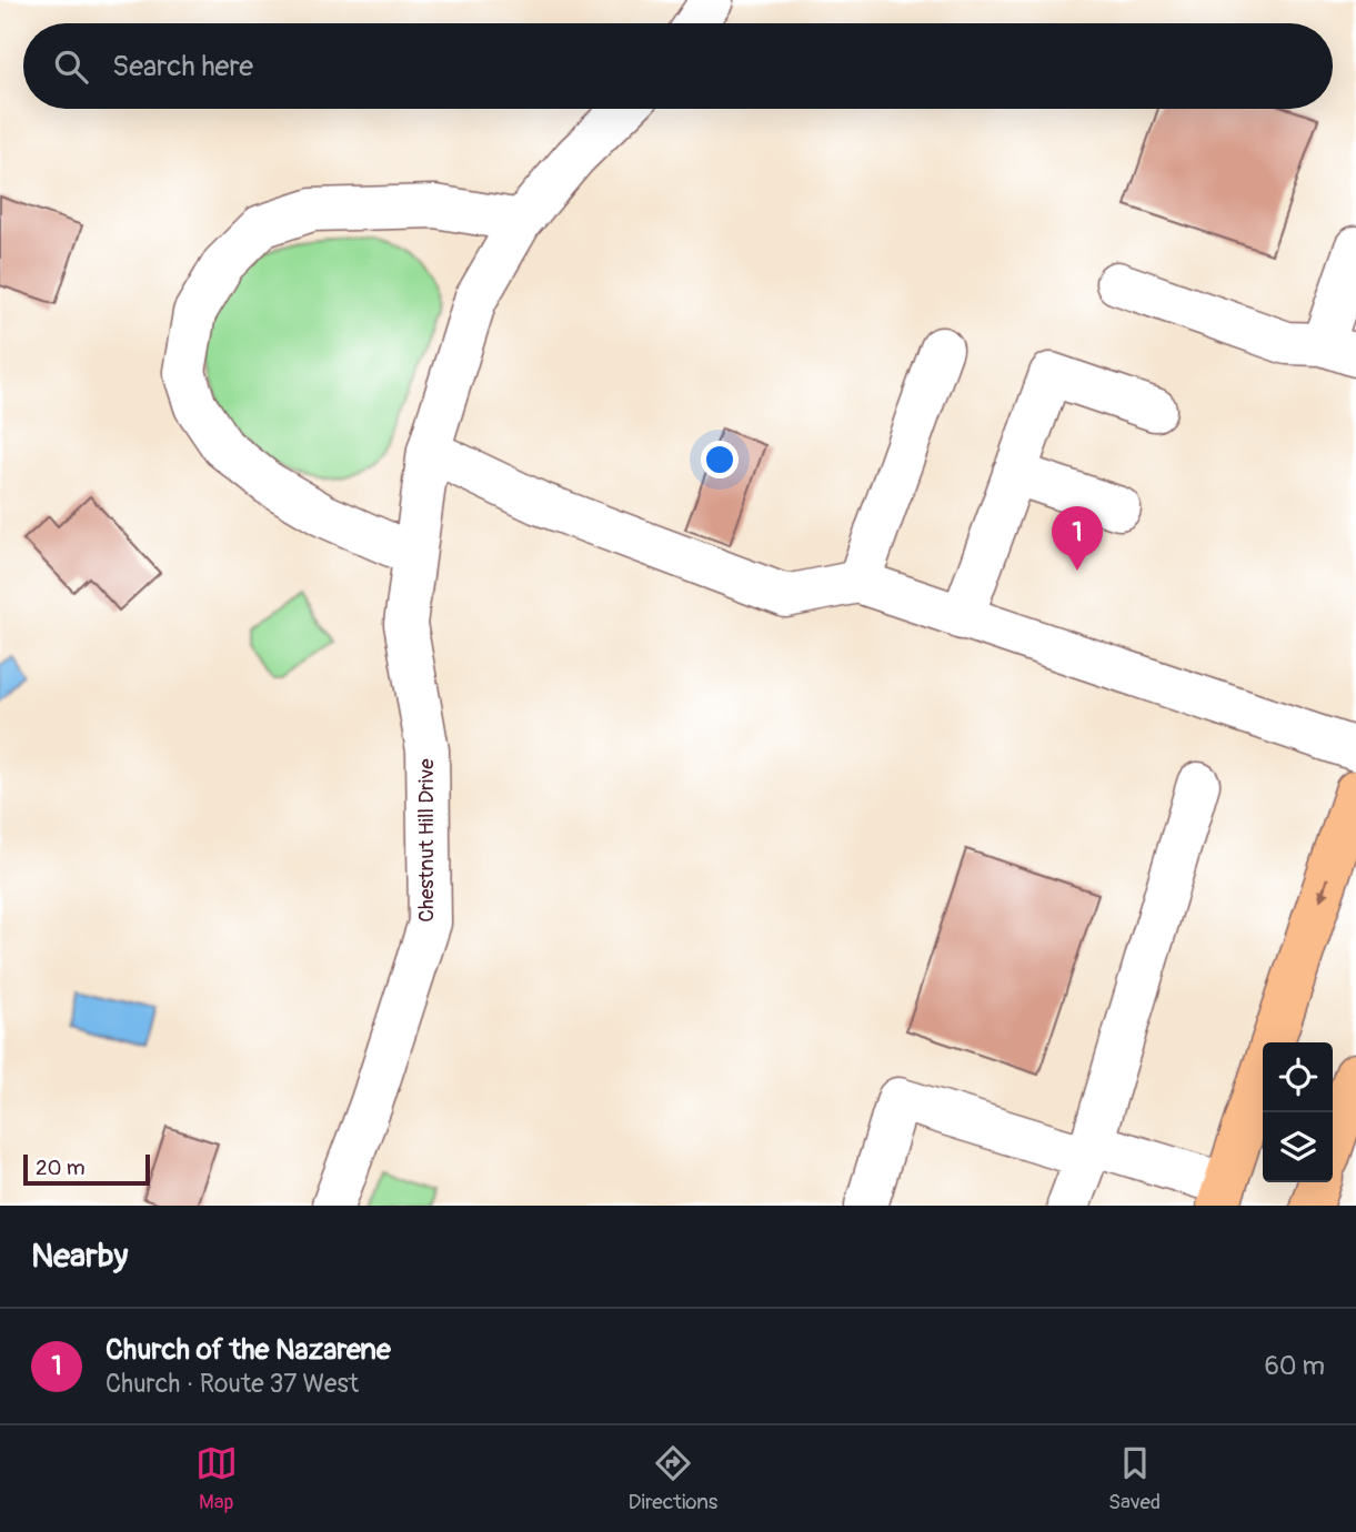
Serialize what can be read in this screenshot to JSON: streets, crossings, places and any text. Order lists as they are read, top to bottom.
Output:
{
  "streets": {
    "street": ["Chestnut Hill Drive"]
  },
  "scale_bar": "20 m",
  "page": {
    "search": "Search here",
    "pins": "1",
    "scale": "20 m",
    "heading": "Nearby",
    "list": [
      {
        "mark": "1",
        "name": "Church of the Nazarene",
        "note": "Church · Route 37 West",
        "value": "60 m"
      }
    ],
    "nav": ["Map", "Directions", "Saved"]
  }
}
